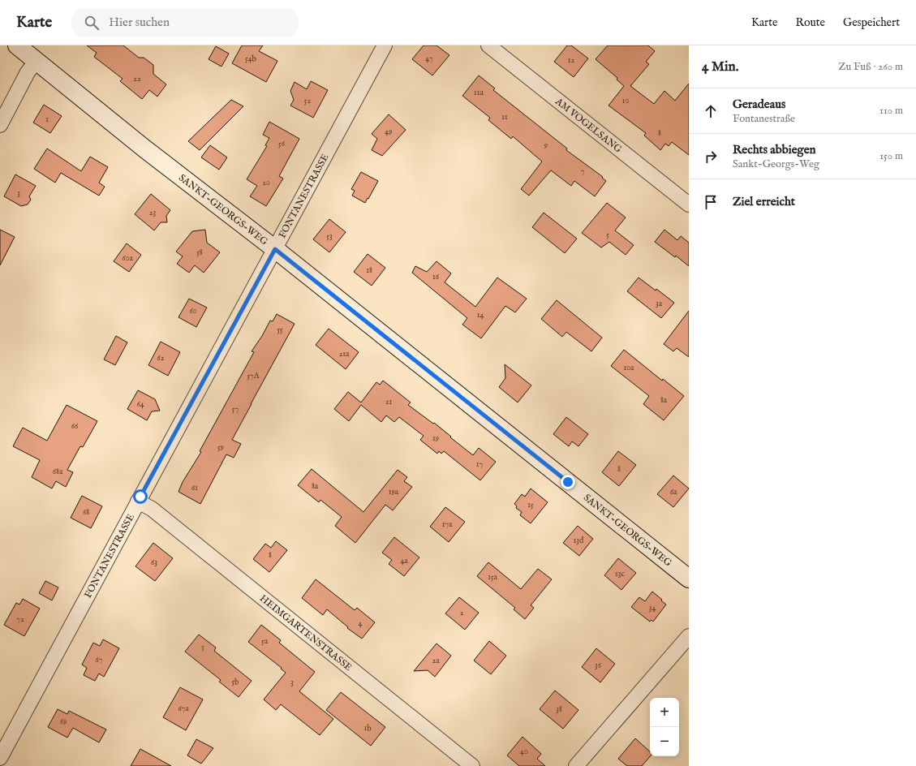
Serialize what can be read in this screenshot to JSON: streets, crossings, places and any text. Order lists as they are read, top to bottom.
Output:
{
  "streets": {
    "street": [
      "AM VOGELSANG",
      "FONTANESTRASSE",
      "SANKT-GEORGS-WEG",
      "HEIMGARTENSTRASSE"
    ]
  },
  "crossings": [
    ["FONTANESTRASSE", "SANKT-GEORGS-WEG"],
    ["FONTANESTRASSE", "HEIMGARTENSTRASSE"]
  ],
  "house_numbers": [
    "54b",
    "47",
    "12",
    "22",
    "11a",
    "52",
    "10",
    "11",
    "1",
    "49",
    "8",
    "56",
    "9",
    "7",
    "20",
    "3",
    "23",
    "5",
    "53",
    "58",
    "60a",
    "18",
    "16",
    "3a",
    "60",
    "14",
    "55",
    "21a",
    "62",
    "10a",
    "57A",
    "8a",
    "21",
    "64",
    "57",
    "66",
    "19",
    "59",
    "17",
    "8",
    "68a",
    "8a",
    "61",
    "19a",
    "6a",
    "15",
    "68",
    "17a",
    "13d",
    "8",
    "4a",
    "63",
    "13c",
    "15a",
    "34",
    "2",
    "72",
    "4",
    "5a",
    "5",
    "67",
    "2a",
    "36",
    "5b",
    "3",
    "67a",
    "38",
    "69",
    "1b",
    "40"
  ],
  "page": {
    "header": "Karte",
    "search": "Hier suchen",
    "nav": ["Karte", "Route", "Gespeichert"],
    "heading": ["4 Min.", "Zu Fuß · 260 m"],
    "list": [
      ["Geradeaus", "Fontanestraße", "110 m"],
      ["Rechts abbiegen", "Sankt-Georgs-Weg", "150 m"],
      "Ziel erreicht"
    ],
    "map_buttons": ["+", "−"]
  }
}
